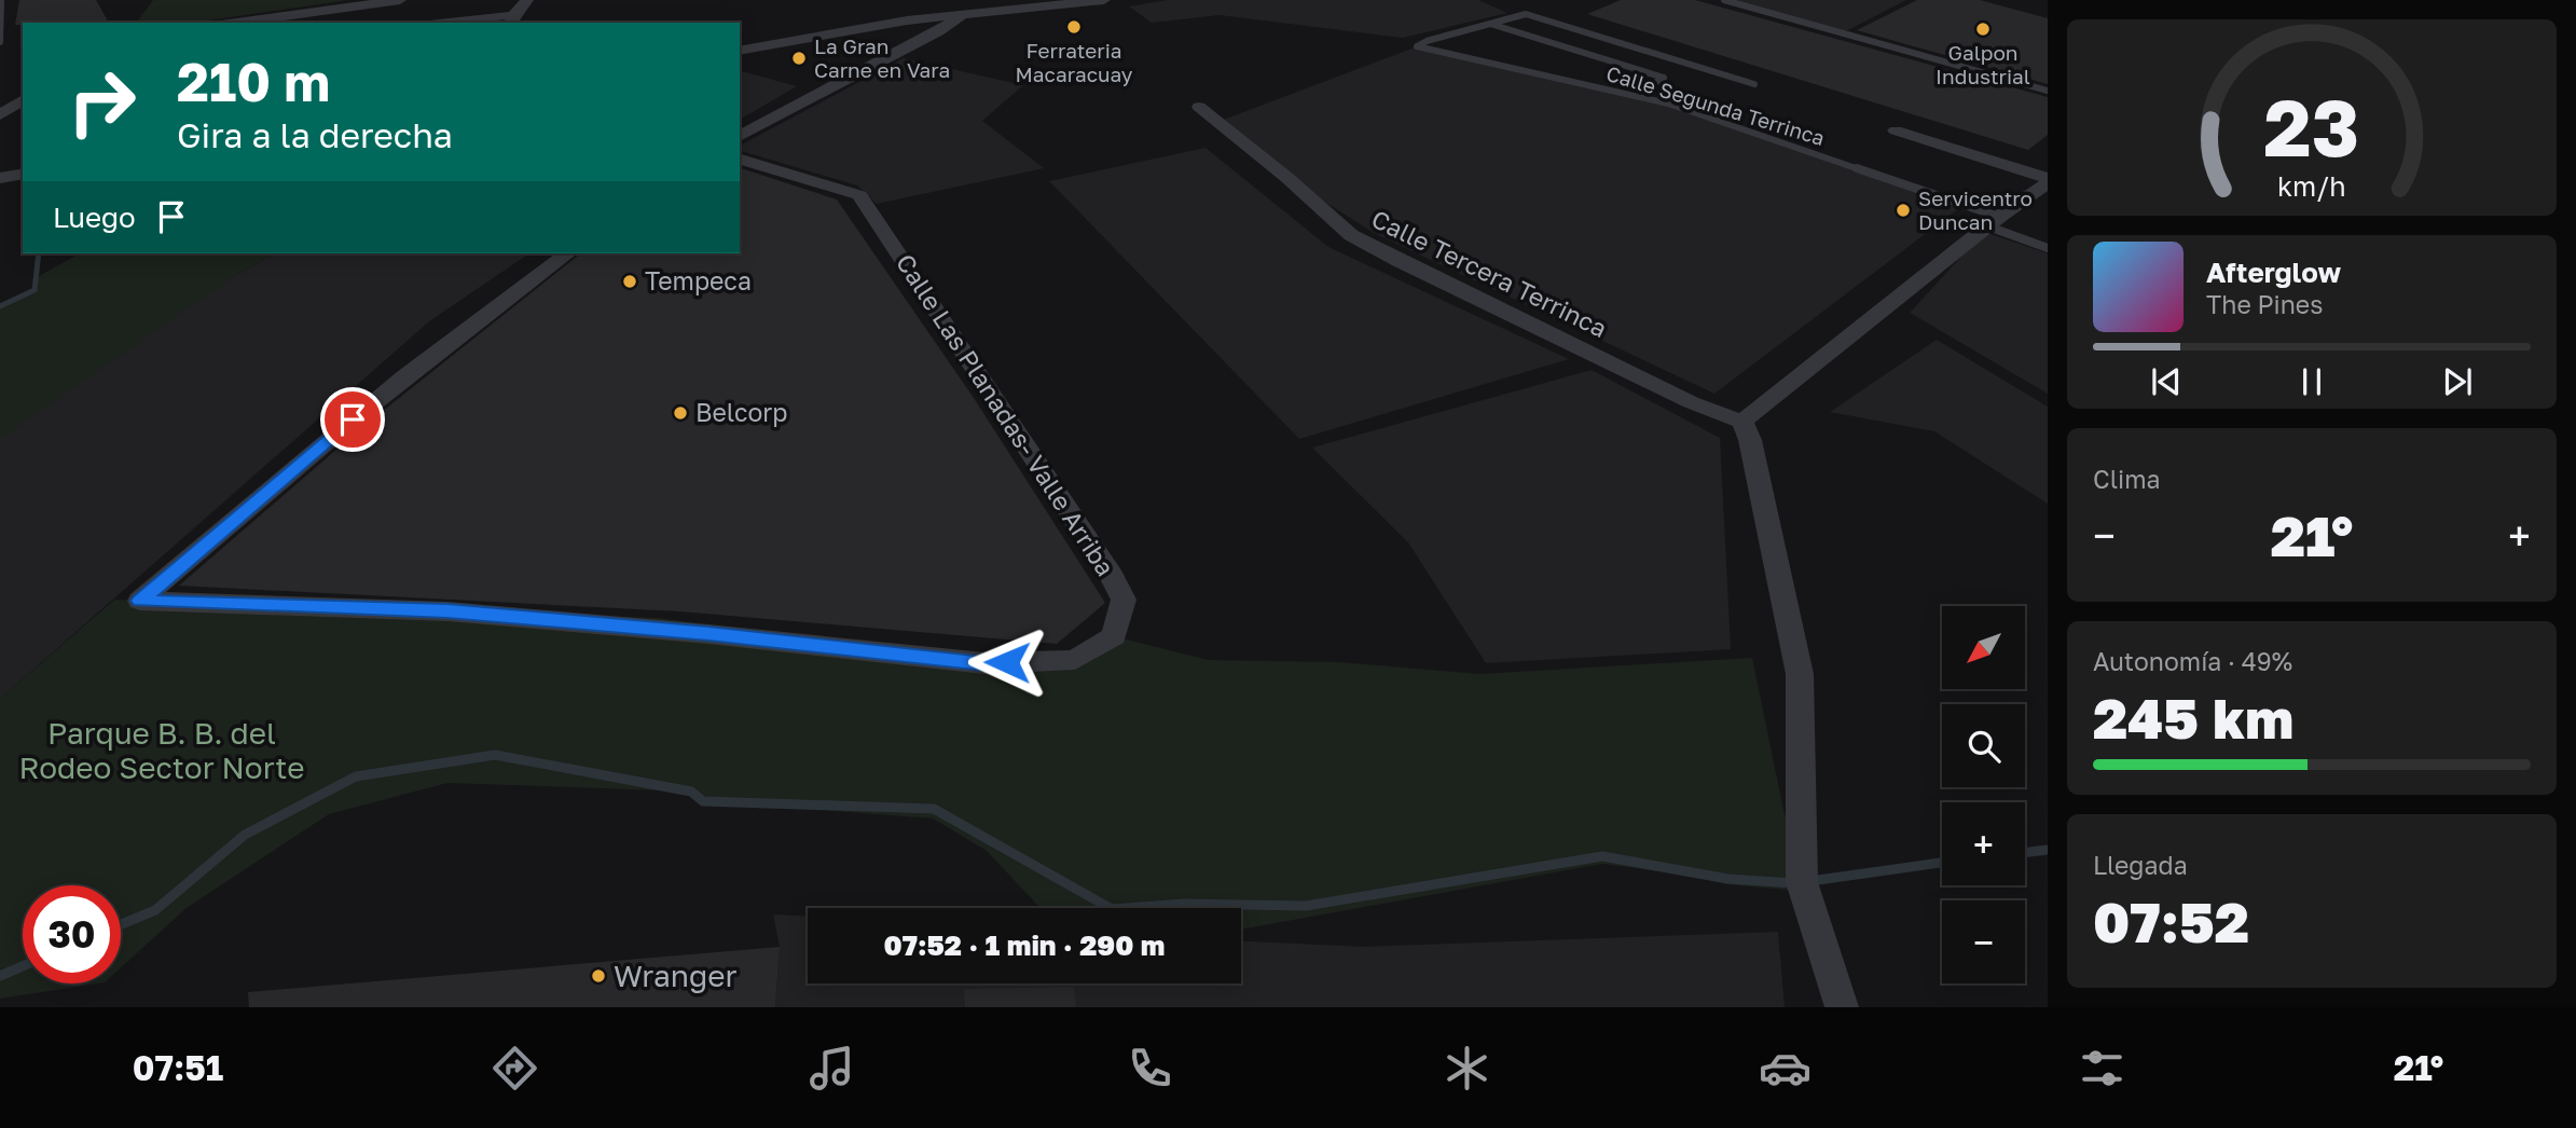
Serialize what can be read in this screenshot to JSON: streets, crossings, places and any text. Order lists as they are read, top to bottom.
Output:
{
  "streets": {
    "street": ["Calle Tercera Terrinca", "Calle Las Planadas- Valle Arriba"],
    "lane": ["Calle Segunda Terrinca"]
  },
  "parks": ["Parque B. B. del Rodeo Sector Norte"],
  "places": [
    "Ferrateria Macaracuay",
    "Galpon Industrial",
    "La Gran Carne en Vara",
    "Servicentro Duncan",
    "Tempeca",
    "Belcorp",
    "Wranger"
  ],
  "north": "bottom left",
  "page": {
    "turn": ["210 m", "Gira a la derecha"],
    "then": "Luego",
    "song": ["Afterglow", "The Pines"],
    "tile": [
      "Clima",
      ["Autonomía · 49%", "245 km"],
      ["Llegada", "07:52"]
    ],
    "heat": ["−", "21°", "+"],
    "map_buttons": ["+", "−"],
    "limit": "30",
    "trip": "07:52 · 1 min · 290 m",
    "tabs": ["07:51", "21°"],
    "gauge": ["23", "km/h"]
  }
}
